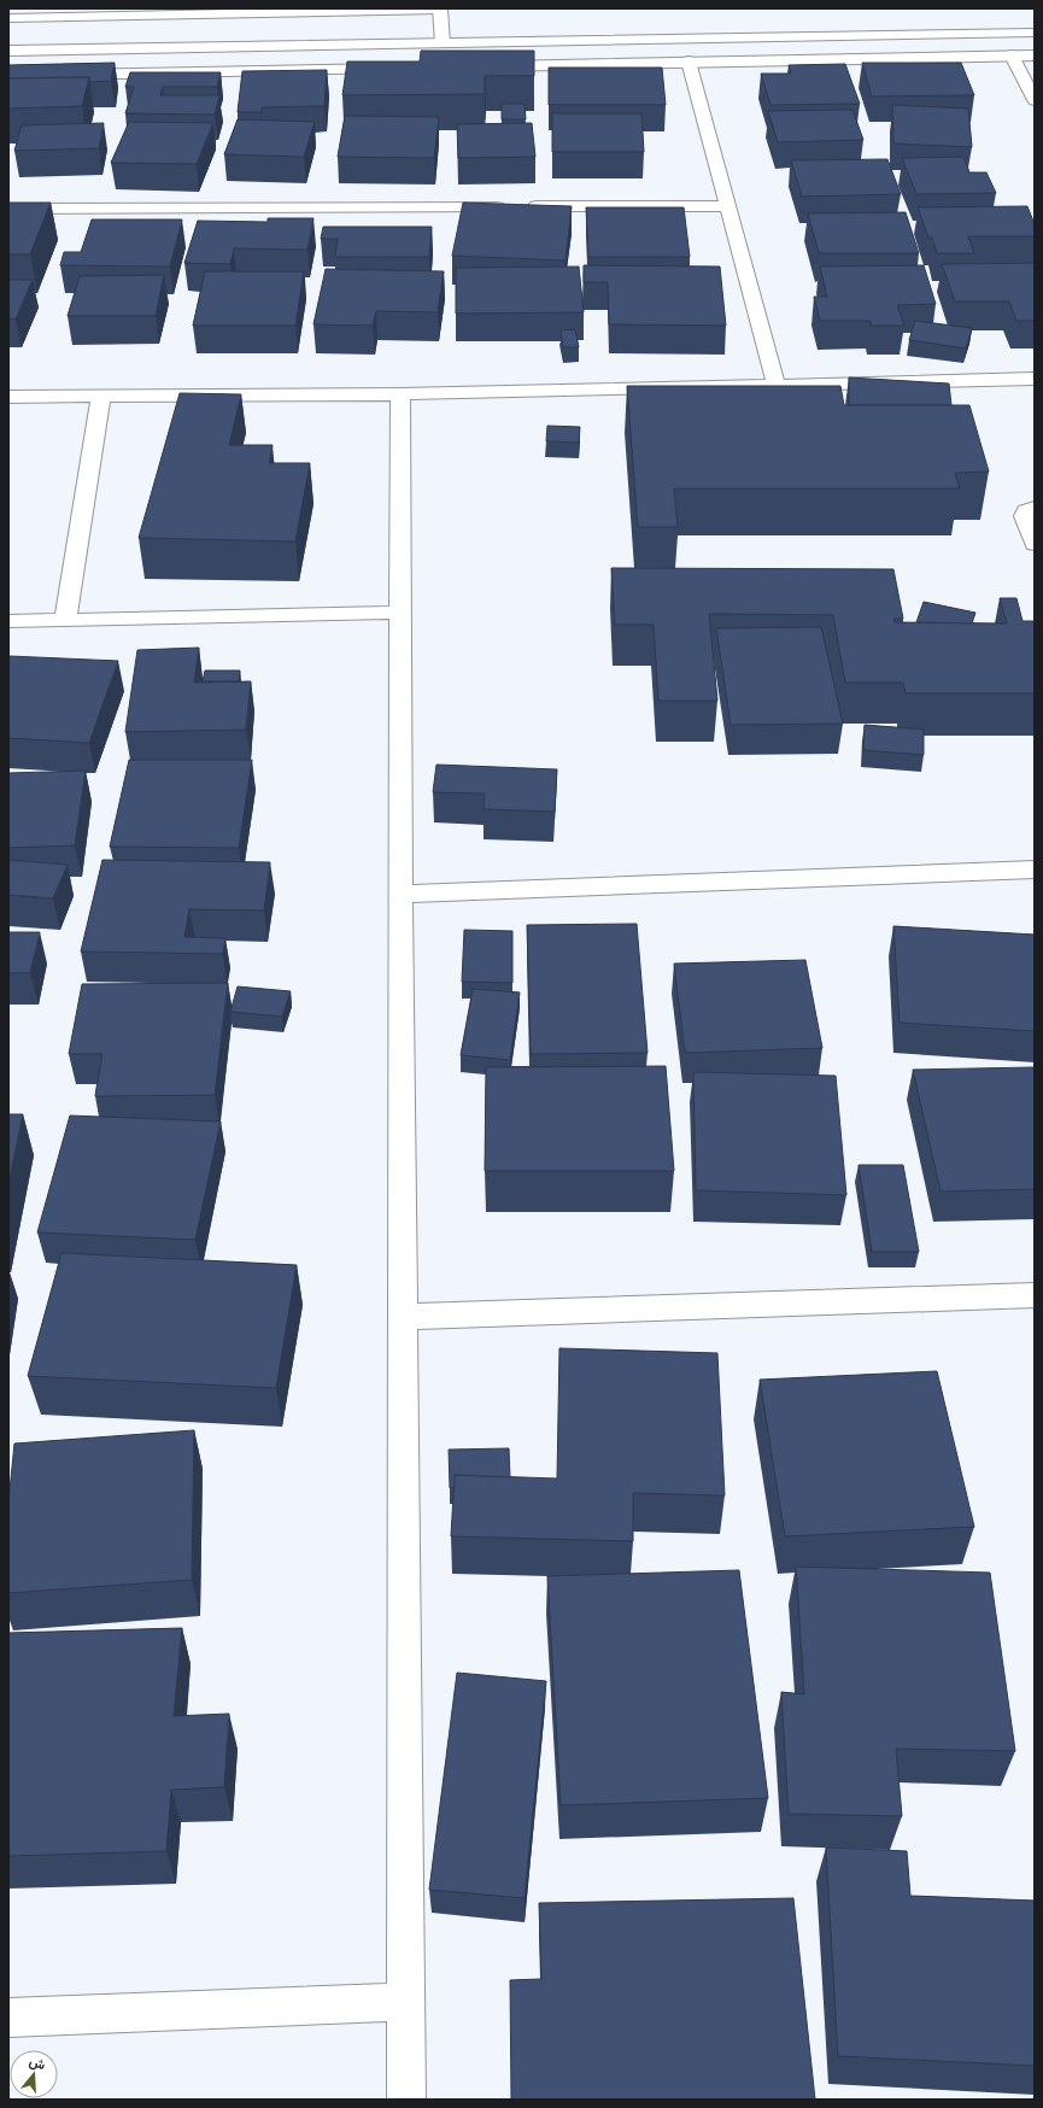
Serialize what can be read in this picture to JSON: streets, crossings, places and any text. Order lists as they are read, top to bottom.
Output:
{
  "north": "top"
}
